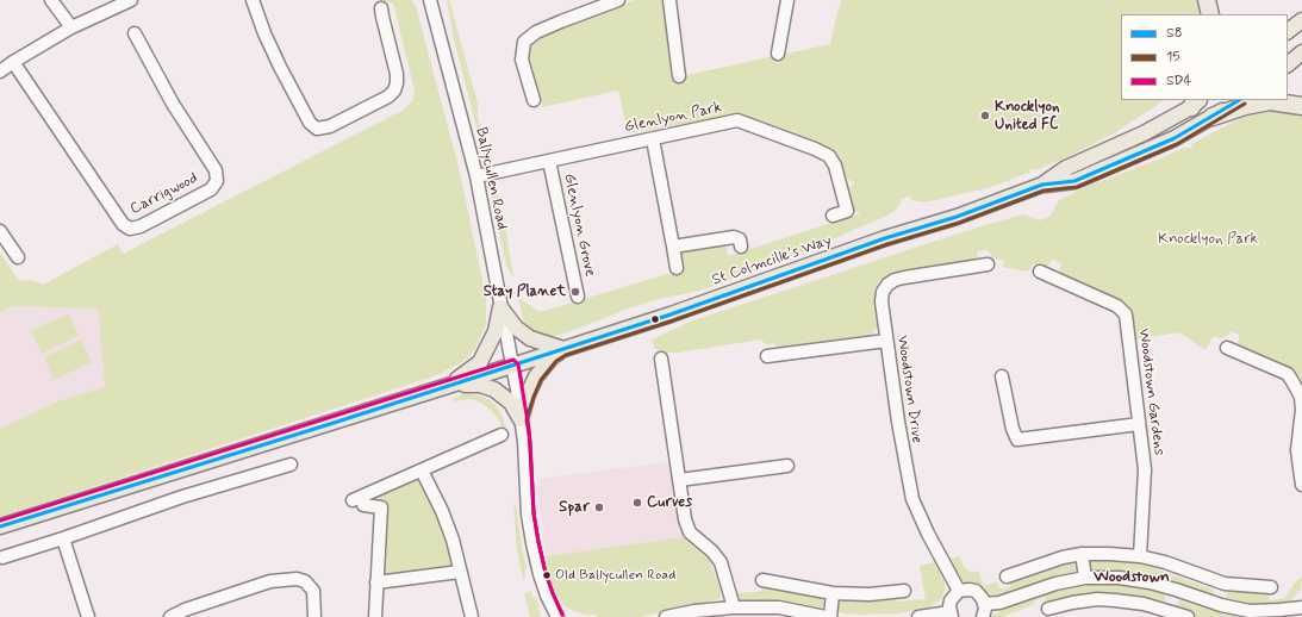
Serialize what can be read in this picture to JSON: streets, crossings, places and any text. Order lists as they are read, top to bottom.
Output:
{
  "streets": {
    "main road": ["St Colmcille's Way"],
    "street": [
      "Glenlyon Park",
      "Ballycullen Road",
      "Carrigwood",
      "Glenlyon Grove",
      "Woodstown Drive",
      "Woodstown Gardens"
    ]
  },
  "crossings": [
    ["Glenlyon Park", "Ballycullen Road"],
    ["Glenlyon Park", "Glenlyon Grove"],
    ["Ballycullen Road", "St Colmcille's Way"]
  ],
  "districts": ["Woodstown"],
  "parks": ["Knocklyon Park"],
  "places": [
    "Knocklyon United FC",
    "Stay Planet",
    "Curves",
    "Spar",
    "Old Ballycullen Road"
  ],
  "lines": ["transit line S8", "transit line 15", "transit line SD4"],
  "legend": ["S8", "15", "SD4"]
}
